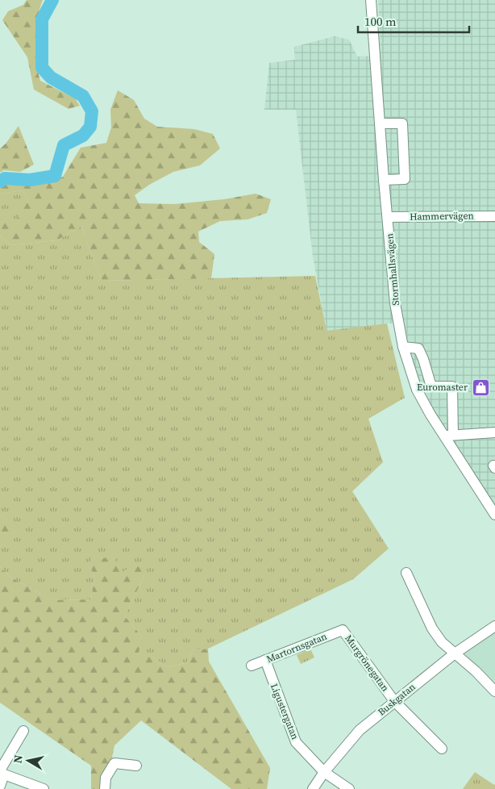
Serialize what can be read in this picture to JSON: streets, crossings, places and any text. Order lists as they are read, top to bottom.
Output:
{
  "streets": {
    "street": [
      "Hammervägen",
      "Stormhallsvägen",
      "Martornsgatan",
      "Murgrönegatan",
      "Buskgatan",
      "Ligustergatan"
    ]
  },
  "crossings": [
    ["Hammervägen", "Stormhallsvägen"],
    ["Martornsgatan", "Murgrönegatan"],
    ["Martornsgatan", "Ligustergatan"],
    ["Murgrönegatan", "Buskgatan"],
    ["Buskgatan", "Ligustergatan"]
  ],
  "places": {
    "shop": ["Euromaster"]
  },
  "scale_bar": "100 m",
  "north": "left"
}
